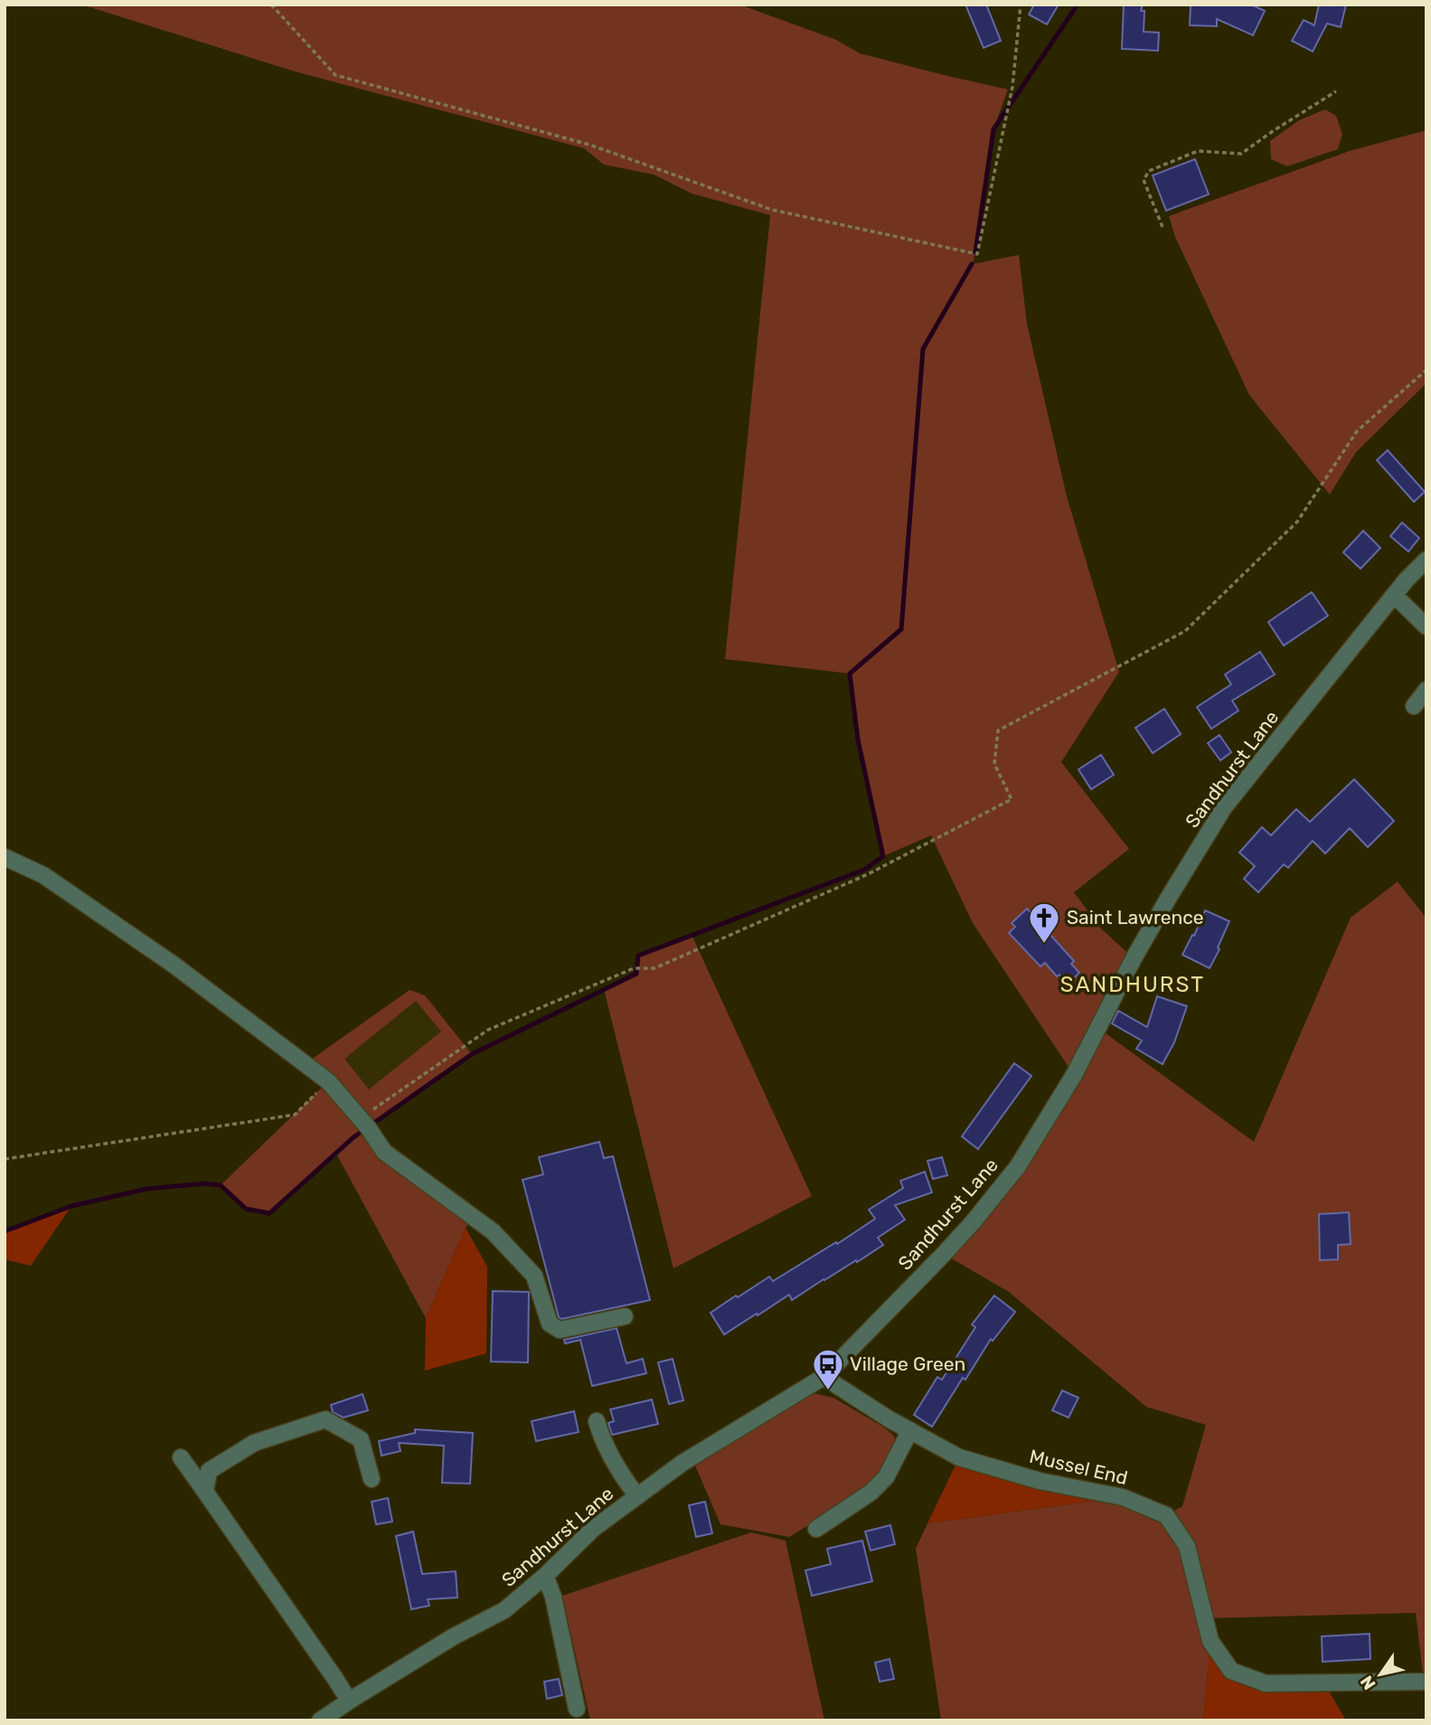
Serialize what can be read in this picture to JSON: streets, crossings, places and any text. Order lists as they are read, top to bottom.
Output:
{
  "streets": {
    "street": ["Sandhurst Lane", "Mussel End"]
  },
  "crossings": [
    ["Sandhurst Lane", "Mussel End"]
  ],
  "districts": ["SANDHURST"],
  "places": {
    "church": ["Saint Lawrence"],
    "bus stop": ["Village Green"]
  },
  "north": "bottom left"
}
